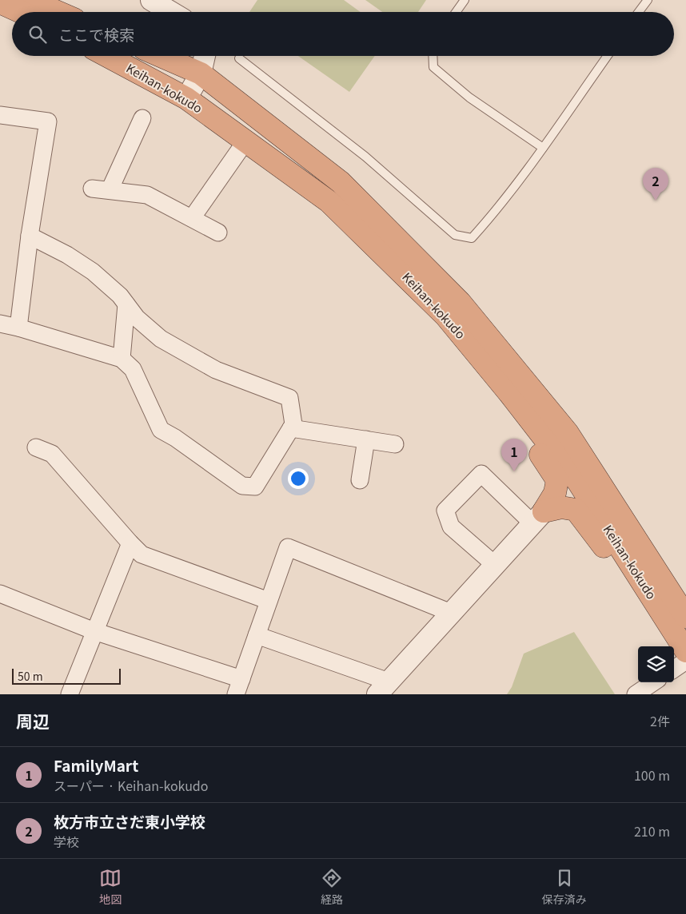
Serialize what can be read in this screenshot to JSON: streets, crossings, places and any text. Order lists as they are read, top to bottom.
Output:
{
  "streets": {
    "highway": ["Keihan-kokudo"]
  },
  "scale_bar": "50 m",
  "page": {
    "search": "ここで検索",
    "pins": ["2", "1"],
    "scale": "50 m",
    "heading": ["周辺", "2件"],
    "list": [
      {
        "mark": "1",
        "name": "FamilyMart",
        "note": "スーパー · Keihan-kokudo",
        "value": "100 m"
      },
      {
        "mark": "2",
        "name": "枚方市立さだ東小学校",
        "note": "学校",
        "value": "210 m"
      }
    ],
    "nav": ["地図", "経路", "保存済み"]
  }
}
